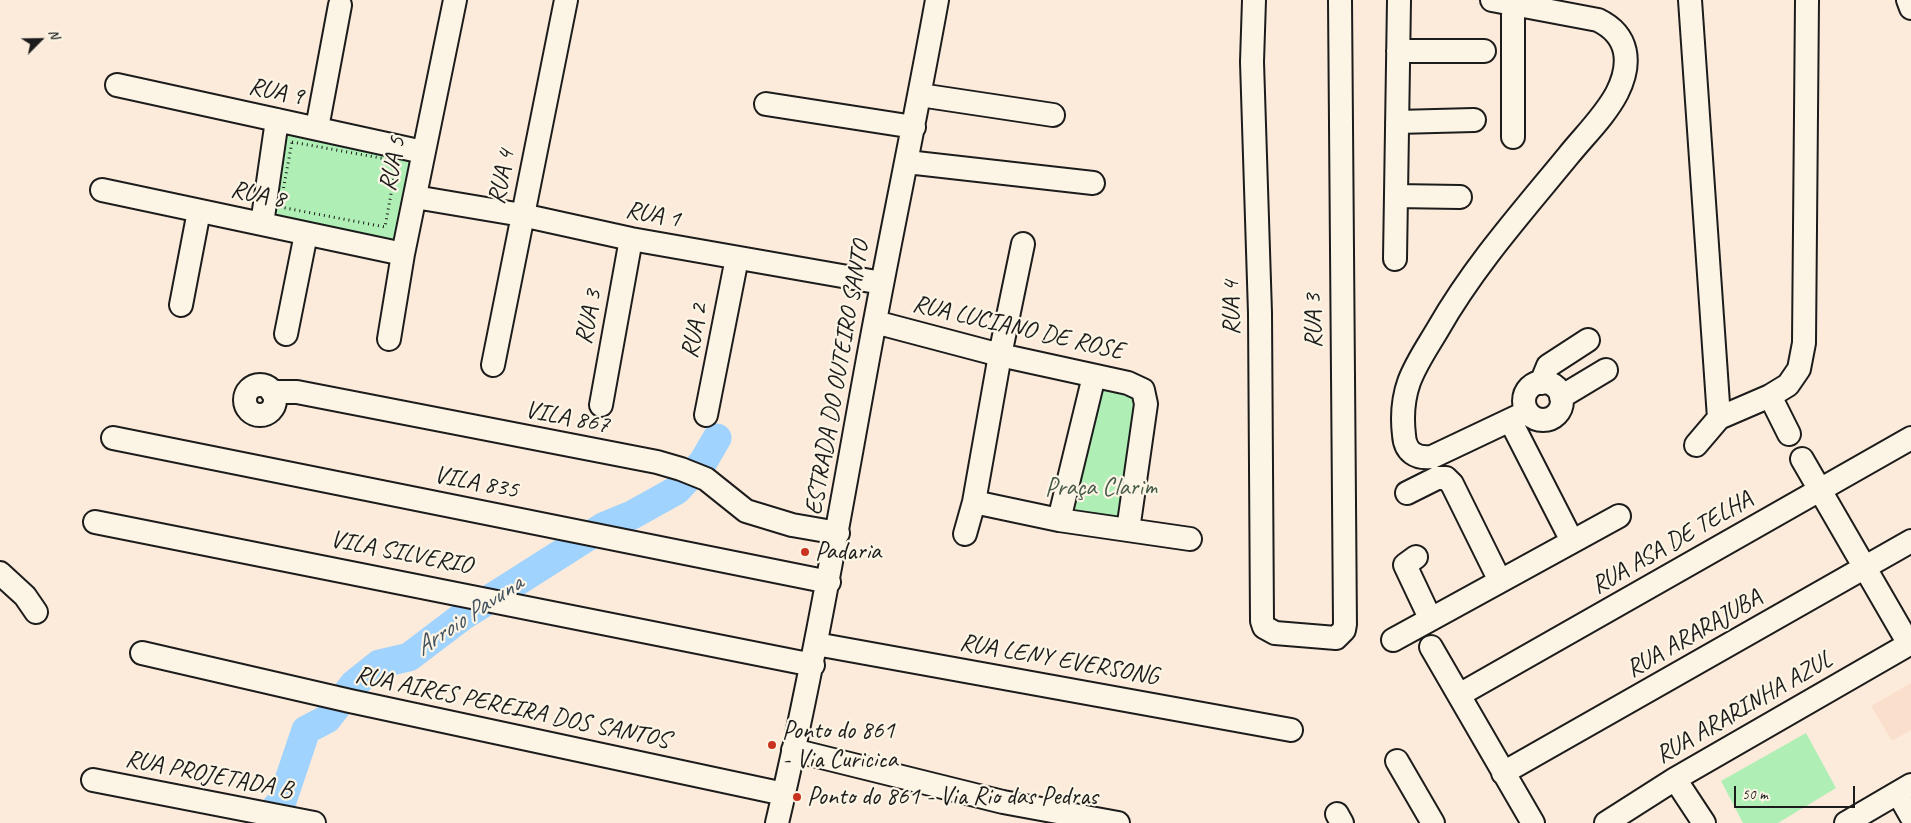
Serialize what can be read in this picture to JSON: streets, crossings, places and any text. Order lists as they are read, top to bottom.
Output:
{
  "streets": {
    "street": [
      "RUA 9",
      "RUA 5",
      "RUA 4",
      "RUA 8",
      "RUA 1",
      "RUA 3",
      "RUA LUCIANO DE ROSE",
      "RUA 2",
      "ESTRADA DO OUTEIRO SANTO",
      "VILA 867",
      "VILA 835",
      "RUA ASA DE TELHA",
      "VILA SILVERIO",
      "RUA ARARAJUBA",
      "RUA LENY EVERSONG",
      "RUA AIRES PEREIRA DOS SANTOS",
      "RUA ARARINHA AZUL",
      "RUA PROJETADA B"
    ]
  },
  "crossings": [
    ["RUA 9", "RUA 5"],
    ["RUA 5", "RUA 8"],
    ["RUA 5", "RUA 1"],
    ["RUA 4", "RUA 1"],
    ["RUA 4", "RUA 3"],
    ["RUA 1", "RUA 3"],
    ["RUA 1", "RUA 2"],
    ["RUA 1", "ESTRADA DO OUTEIRO SANTO"],
    ["RUA LUCIANO DE ROSE", "ESTRADA DO OUTEIRO SANTO"],
    ["ESTRADA DO OUTEIRO SANTO", "VILA 867"],
    ["ESTRADA DO OUTEIRO SANTO", "VILA 835"],
    ["ESTRADA DO OUTEIRO SANTO", "VILA SILVERIO"],
    ["ESTRADA DO OUTEIRO SANTO", "RUA LENY EVERSONG"],
    ["ESTRADA DO OUTEIRO SANTO", "RUA AIRES PEREIRA DOS SANTOS"],
    ["VILA SILVERIO", "RUA LENY EVERSONG"]
  ],
  "water": ["Arroio Pavuna"],
  "parks": ["Praça Clarim"],
  "places": ["Padaria", "Ponto do 861 - Via Curicica", "Ponto do 861 - Via Rio das Pedras"],
  "scale_bar": "50 m",
  "north": "top right"
}
